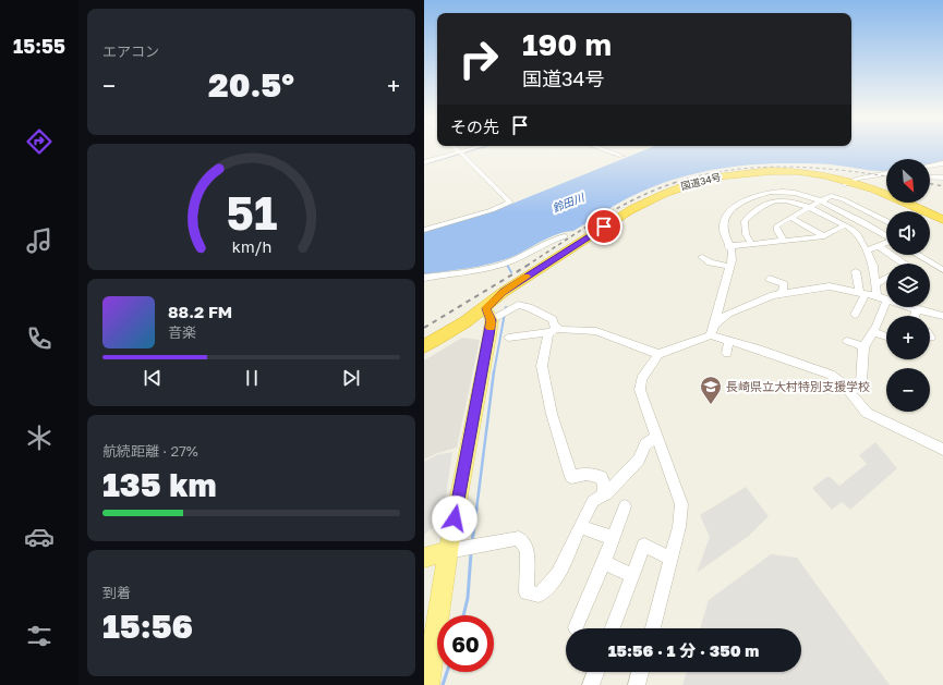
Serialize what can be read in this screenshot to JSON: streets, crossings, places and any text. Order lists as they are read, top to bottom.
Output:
{
  "streets": {
    "highway": ["国道34号"]
  },
  "water": ["鈴田川"],
  "places": {
    "school or university": ["長崎県立大村特別支援学校"]
  },
  "north": "bottom right",
  "page": {
    "tabs": "15:55",
    "tile": [
      "エアコン",
      ["航続距離 · 27%", "135 km"],
      ["到着", "15:56"]
    ],
    "turn": ["190 m", "国道34号"],
    "heat": ["−", "20.5°", "+"],
    "then": "その先",
    "map_buttons": ["+", "−"],
    "song": ["88.2 FM", "音楽"],
    "limit": "60",
    "trip": "15:56 · 1 分 · 350 m",
    "gauge": ["51", "km/h"]
  }
}
